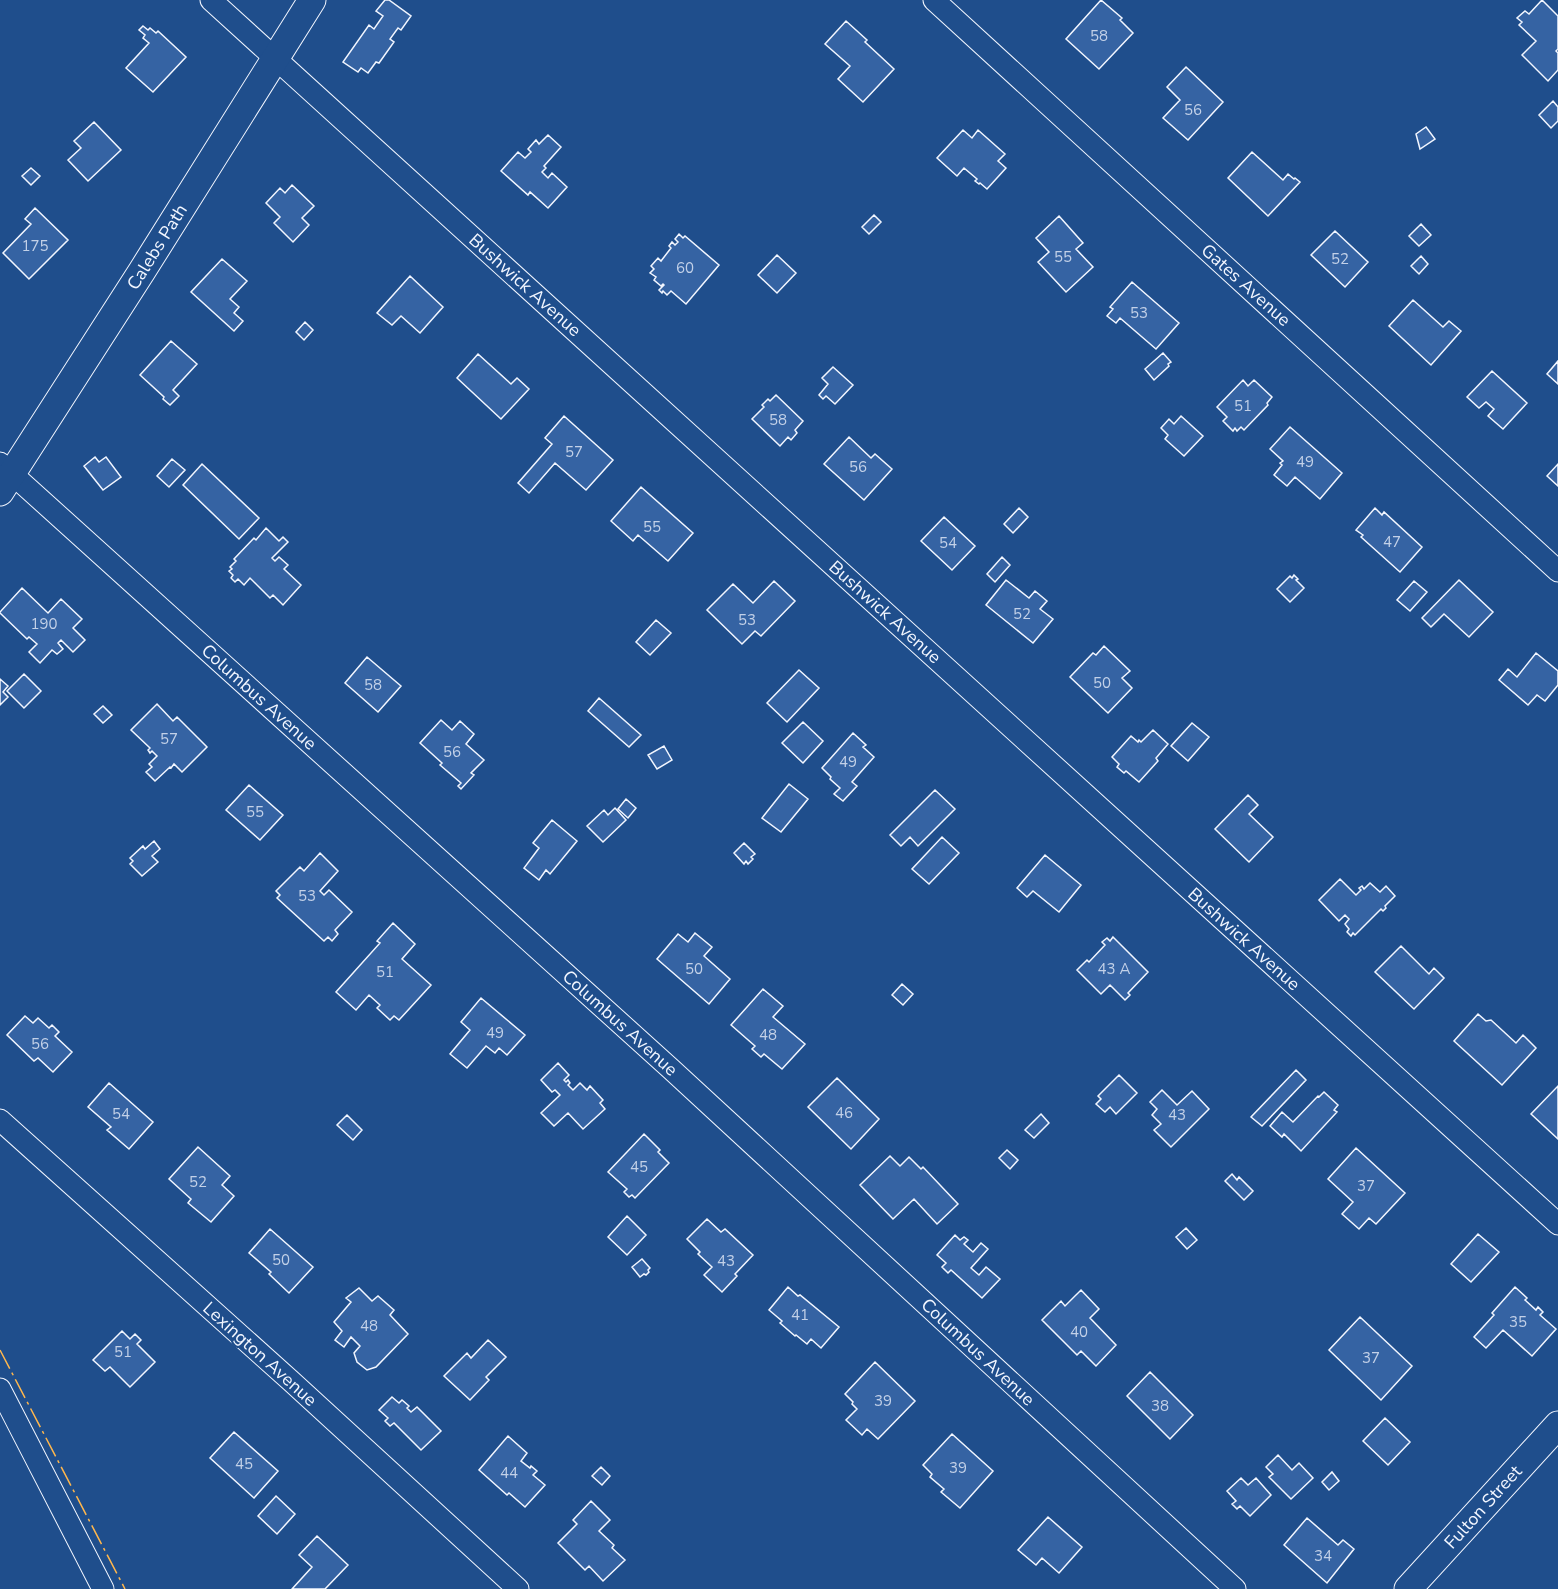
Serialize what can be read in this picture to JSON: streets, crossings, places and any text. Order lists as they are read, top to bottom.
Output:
{
  "streets": {
    "street": [
      "Calebs Path",
      "Bushwick Avenue",
      "Gates Avenue",
      "Columbus Avenue",
      "Lexington Avenue",
      "Fulton Street"
    ]
  },
  "crossings": [
    ["Calebs Path", "Bushwick Avenue"],
    ["Calebs Path", "Columbus Avenue"]
  ],
  "house_numbers": [
    "58",
    "56",
    "175",
    "55",
    "52",
    "60",
    "53",
    "51",
    "58",
    "57",
    "49",
    "56",
    "55",
    "47",
    "54",
    "52",
    "53",
    "190",
    "50",
    "58",
    "57",
    "56",
    "49",
    "55",
    "53",
    "50",
    "43 A",
    "51",
    "49",
    "48",
    "56",
    "46",
    "54",
    "43",
    "45",
    "52",
    "37",
    "50",
    "43",
    "41",
    "35",
    "48",
    "40",
    "51",
    "37",
    "39",
    "38",
    "45",
    "39",
    "44",
    "34"
  ]
}
